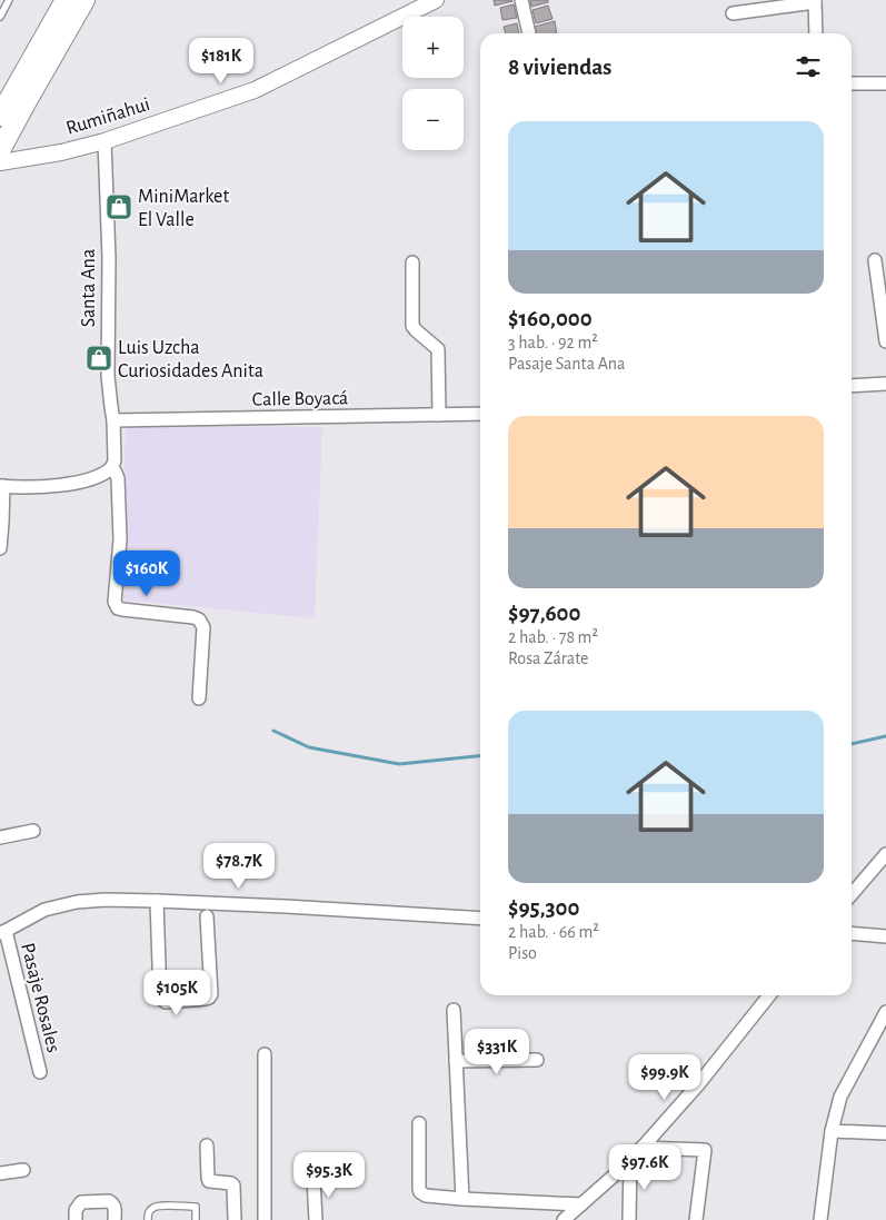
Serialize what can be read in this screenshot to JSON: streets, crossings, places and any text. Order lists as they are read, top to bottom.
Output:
{
  "streets": {
    "street": [
      "Rumiñahui",
      "Santa Ana",
      "Calle Boyacá",
      "Pasaje Rosales"
    ]
  },
  "crossings": [
    ["Rumiñahui", "Santa Ana"],
    ["Santa Ana", "Calle Boyacá"]
  ],
  "places": {
    "shop": ["MiniMarket El Valle", "Luis Uzcha Curiosidades Anita"]
  },
  "page": {
    "map_buttons": ["+", "−"],
    "heading": "8 viviendas",
    "price": [
      "$181K",
      "$160K",
      "$78.7K",
      "$105K",
      "$331K",
      "$99.9K",
      "$97.6K",
      "$95.3K"
    ],
    "list": [
      {
        "name": "$160,000",
        "note": "3 hab. · 92 m² · Pasaje Santa Ana"
      },
      {
        "name": "$97,600",
        "note": "2 hab. · 78 m² · Rosa Zárate"
      },
      {
        "name": "$95,300",
        "note": "2 hab. · 66 m² · Piso"
      }
    ]
  }
}
